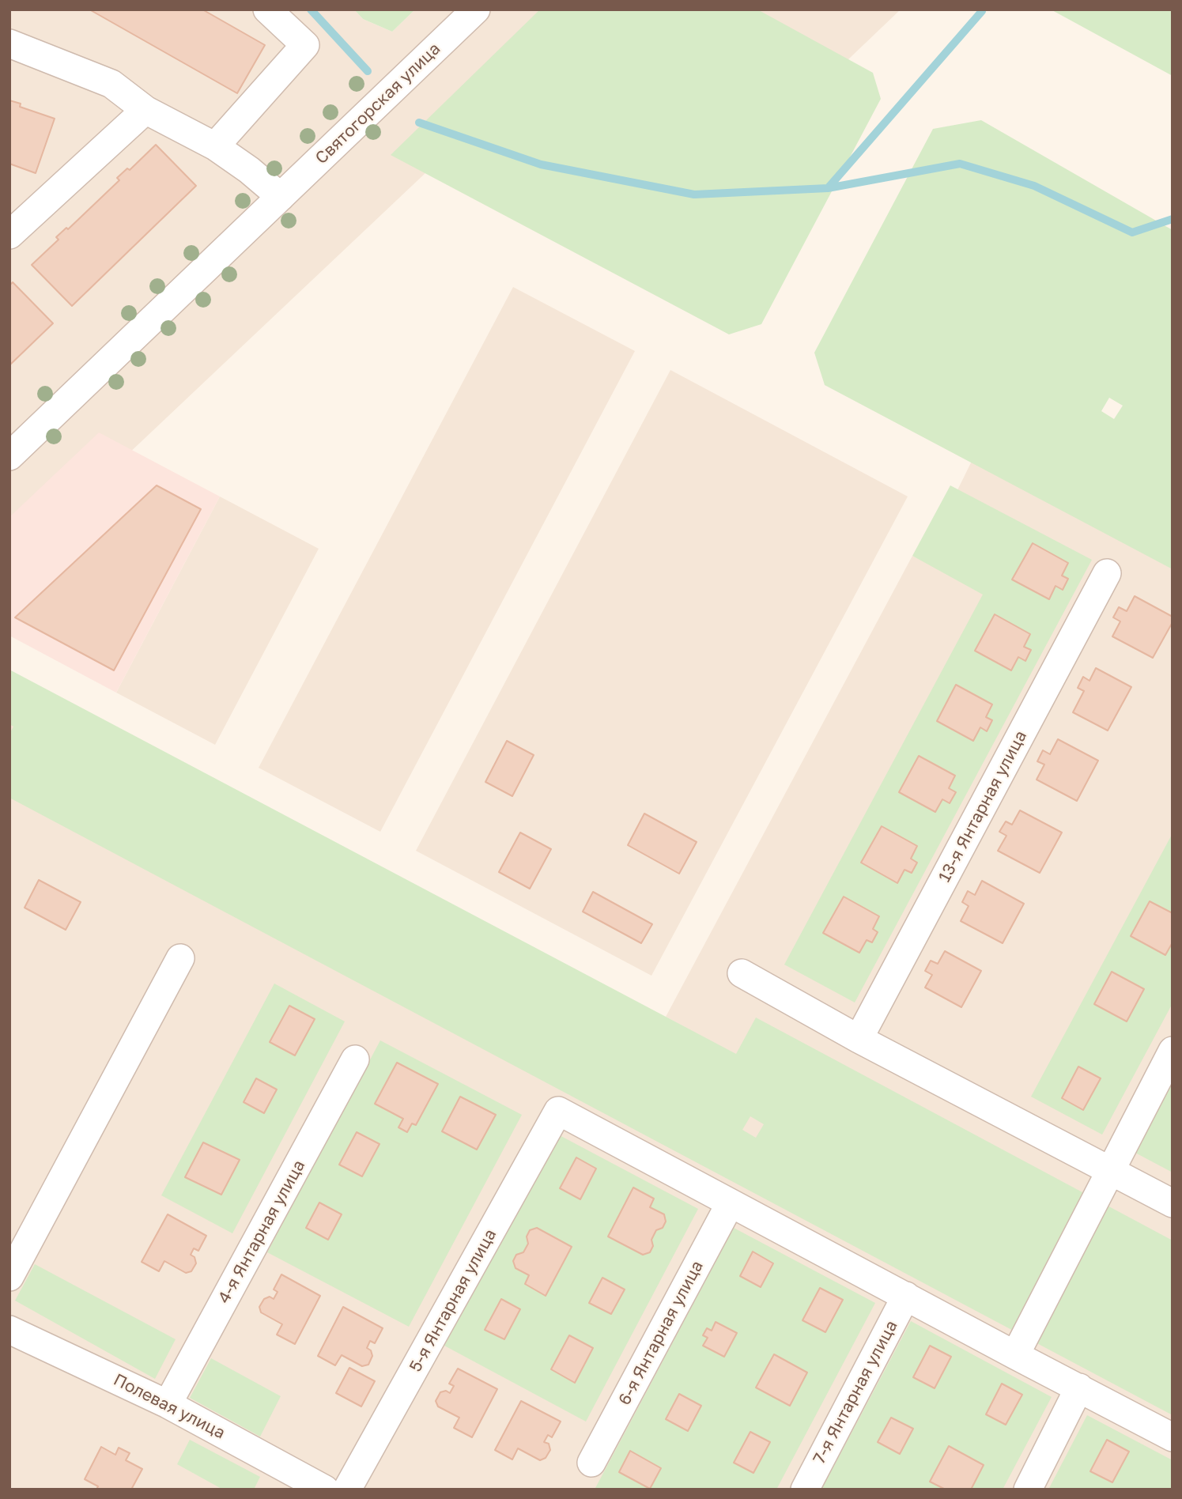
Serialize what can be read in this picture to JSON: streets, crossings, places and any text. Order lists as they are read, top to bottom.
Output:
{
  "streets": {
    "street": [
      "Святогорская улица",
      "13-я Янтарная улица",
      "4-я Янтарная улица",
      "5-я Янтарная улица",
      "6-я Янтарная улица",
      "7-я Янтарная улица",
      "Полевая улица"
    ]
  },
  "crossings": [
    ["4-я Янтарная улица", "Полевая улица"],
    ["5-я Янтарная улица", "6-я Янтарная улица"]
  ]
}
